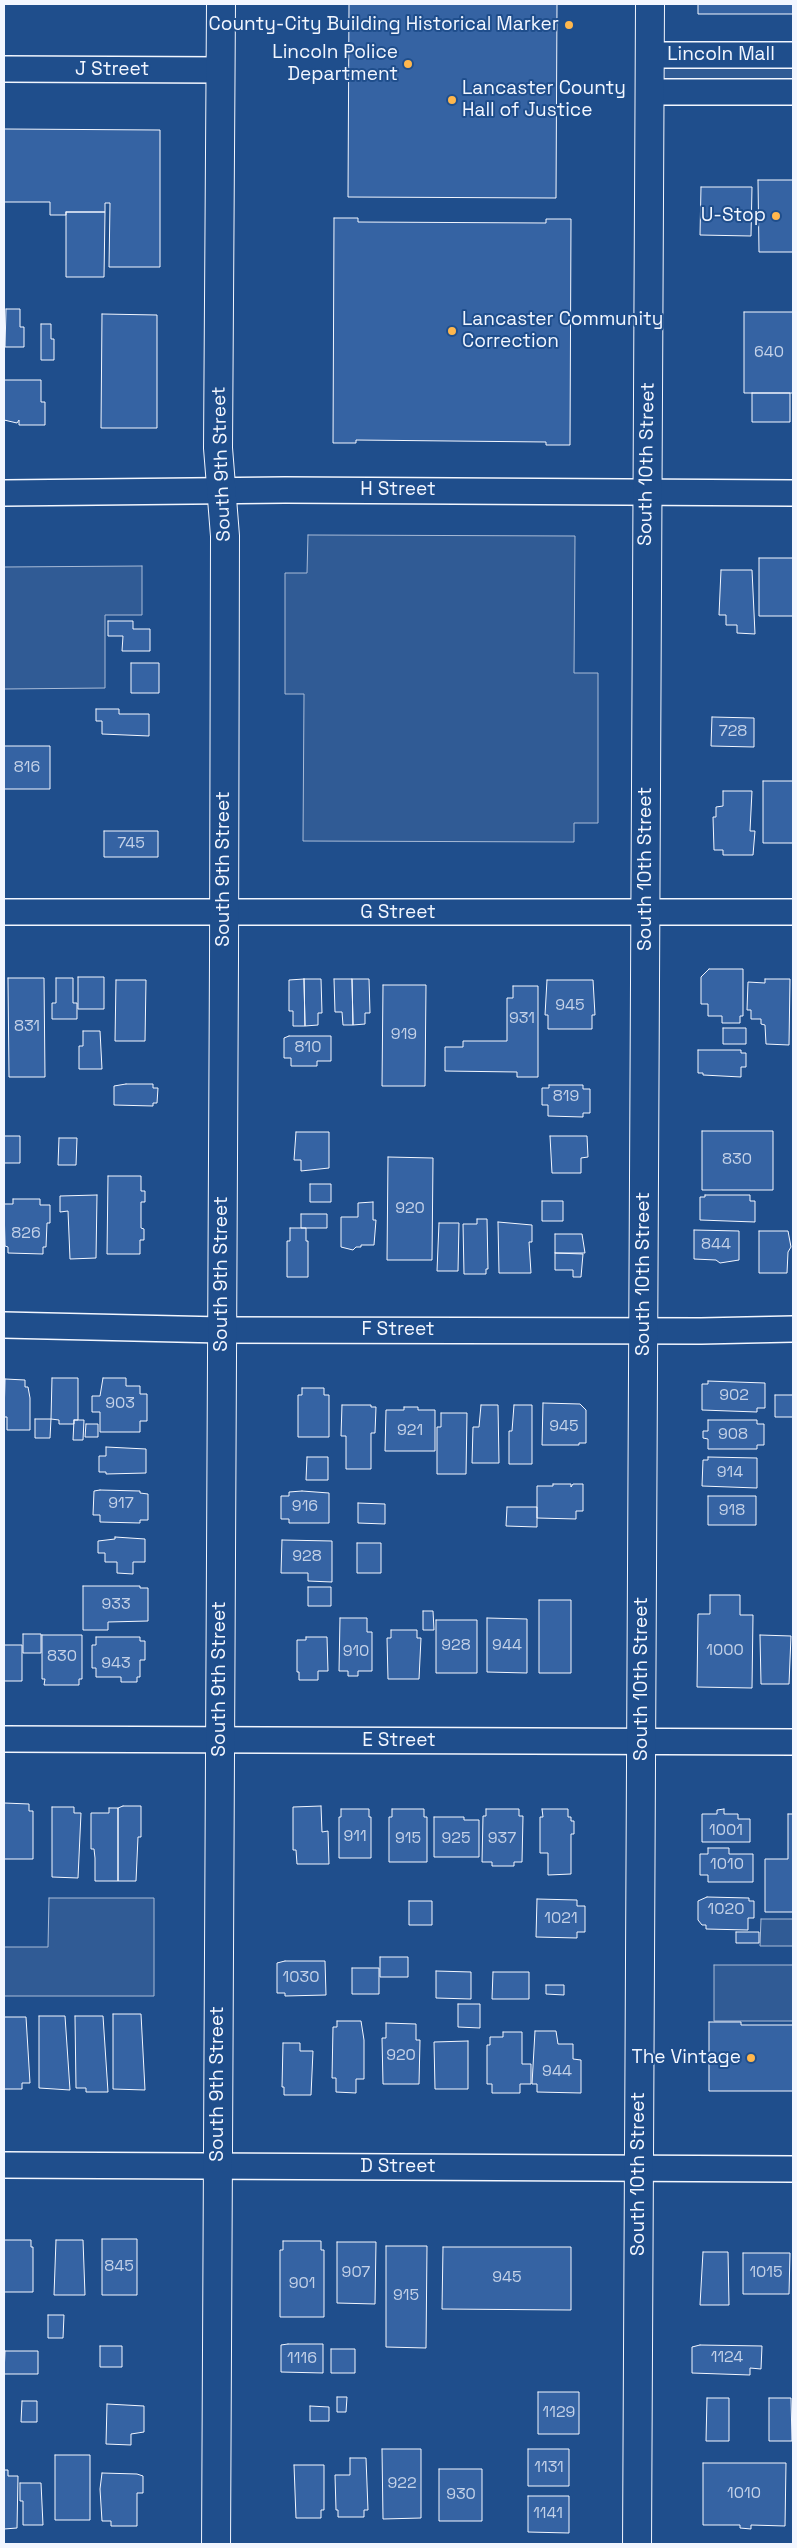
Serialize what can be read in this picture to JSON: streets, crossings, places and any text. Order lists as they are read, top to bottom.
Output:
{
  "streets": {
    "main road": ["South 9th Street", "South 10th Street"],
    "street": [
      "Lincoln Mall",
      "J Street",
      "H Street",
      "G Street",
      "F Street",
      "E Street",
      "D Street"
    ]
  },
  "crossings": [
    ["Lincoln Mall", "South 10th Street"],
    ["J Street", "South 9th Street"],
    ["South 9th Street", "H Street"],
    ["South 9th Street", "G Street"],
    ["South 9th Street", "F Street"],
    ["South 9th Street", "E Street"],
    ["South 9th Street", "D Street"],
    ["South 10th Street", "H Street"],
    ["South 10th Street", "G Street"],
    ["South 10th Street", "F Street"],
    ["South 10th Street", "E Street"],
    ["South 10th Street", "D Street"]
  ],
  "places": [
    "County-City Building Historical Marker",
    "Lincoln Police Department",
    "Lancaster County Hall of Justice",
    "U-Stop",
    "Lancaster Community Correction",
    "The Vintage"
  ],
  "house_numbers": [
    "640",
    "728",
    "816",
    "745",
    "945",
    "931",
    "831",
    "919",
    "810",
    "819",
    "830",
    "920",
    "826",
    "844",
    "902",
    "903",
    "945",
    "921",
    "908",
    "914",
    "917",
    "916",
    "918",
    "928",
    "933",
    "928",
    "944",
    "1000",
    "910",
    "830",
    "943",
    "1001",
    "911",
    "915",
    "925",
    "937",
    "1010",
    "1020",
    "1021",
    "1030",
    "920",
    "944",
    "845",
    "907",
    "1015",
    "945",
    "901",
    "915",
    "1124",
    "1116",
    "1129",
    "1131",
    "922",
    "1010",
    "930",
    "1141"
  ]
}
